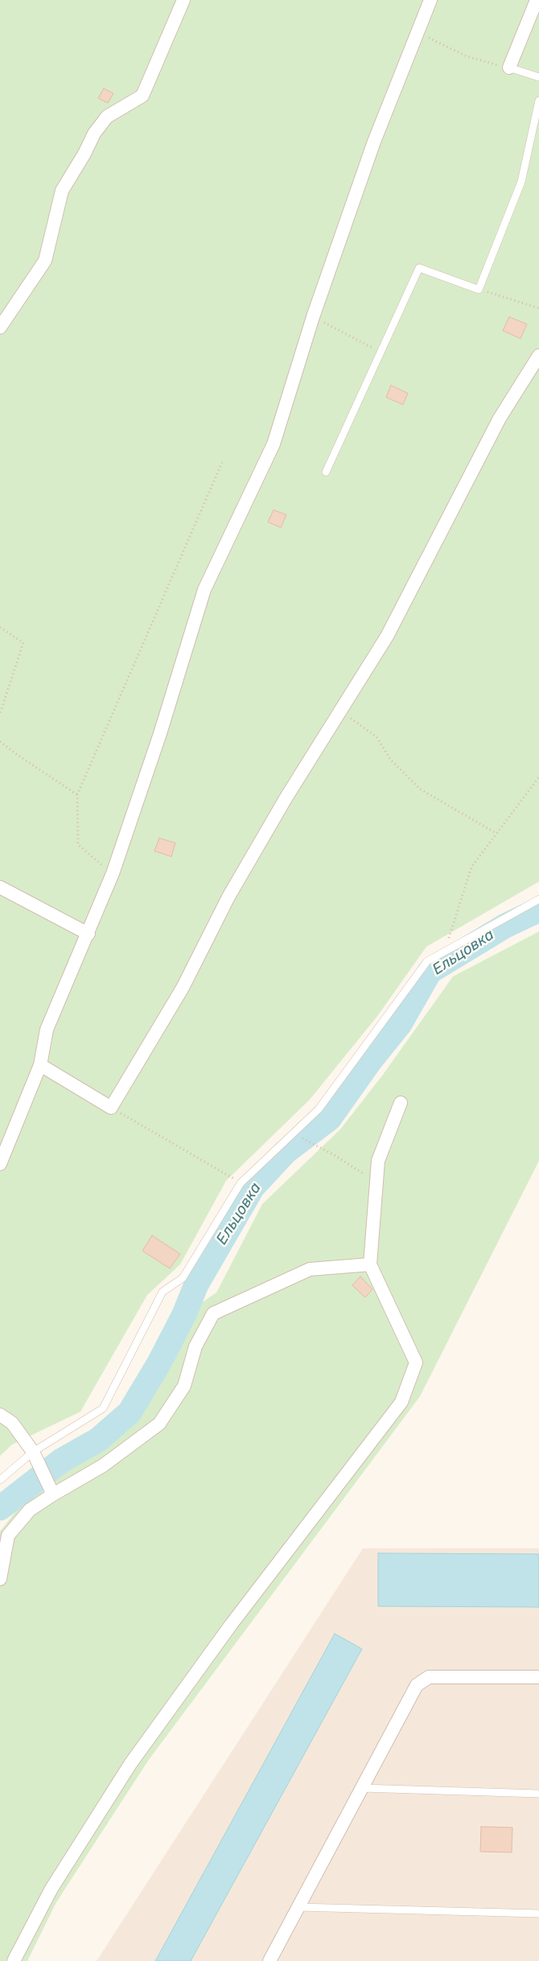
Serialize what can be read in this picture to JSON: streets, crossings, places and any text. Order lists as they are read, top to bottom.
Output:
{
  "water": ["Ельцовка"]
}
